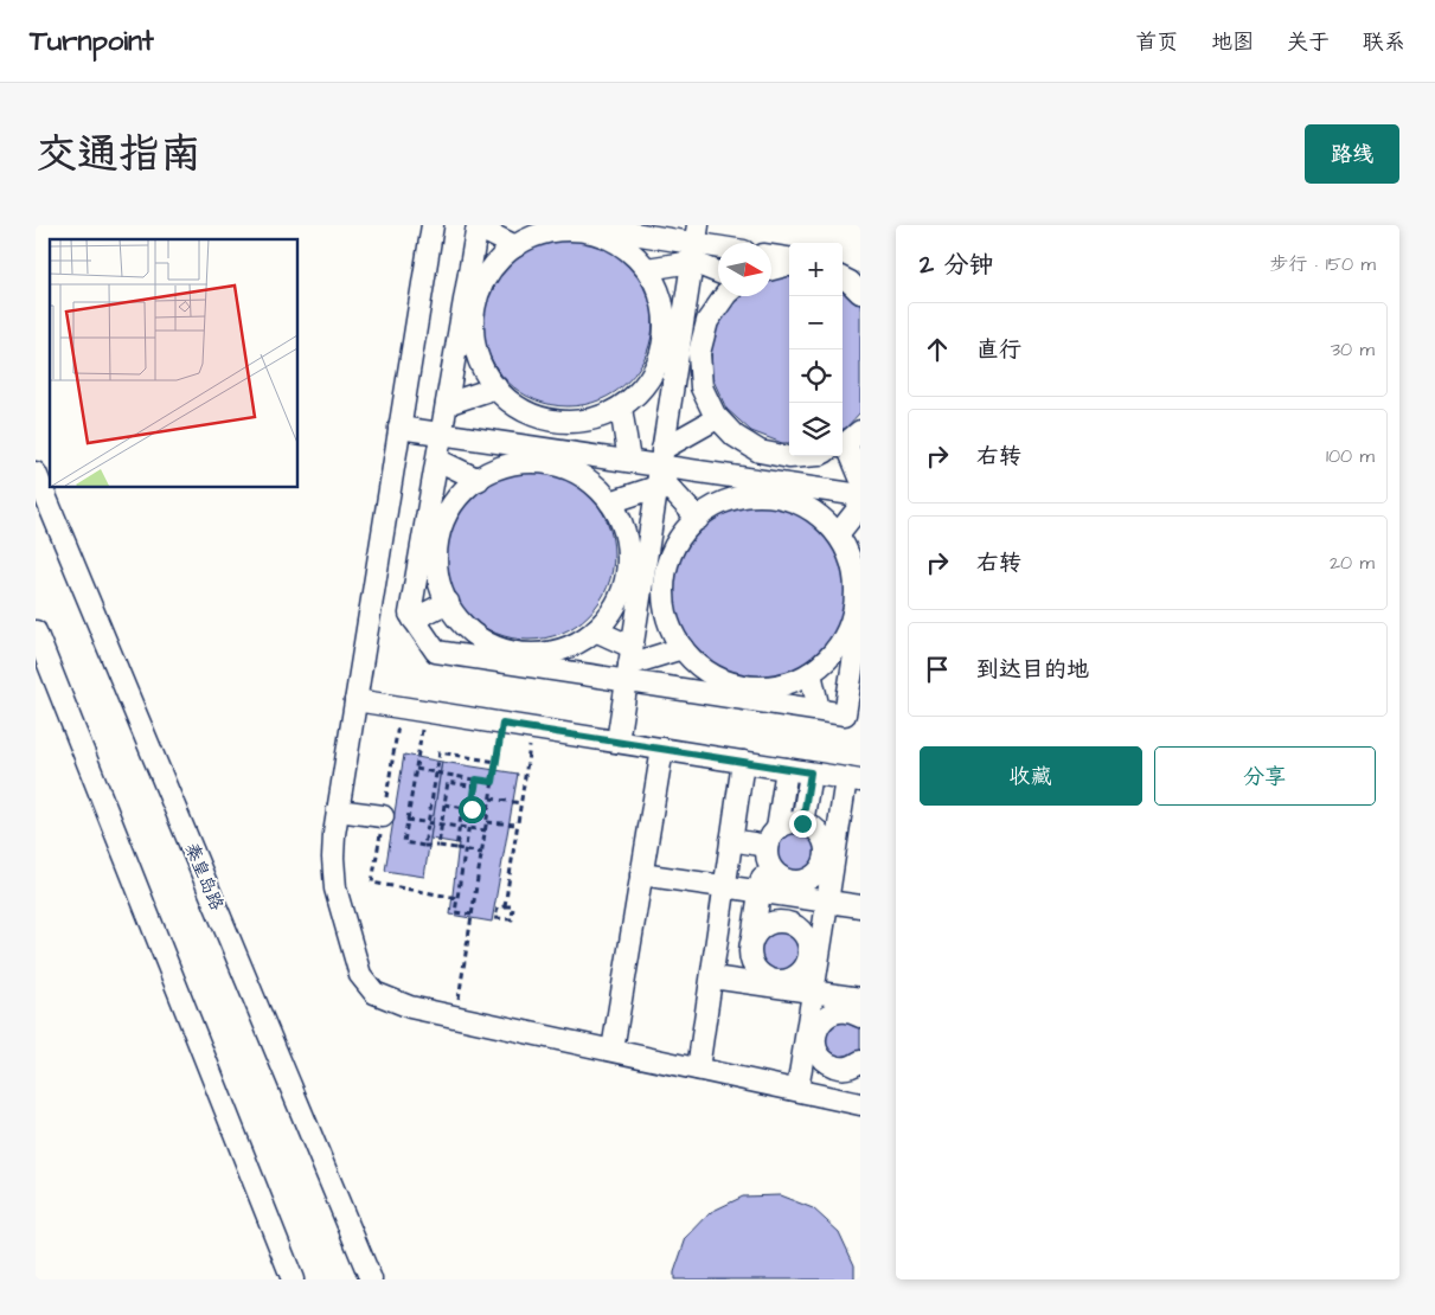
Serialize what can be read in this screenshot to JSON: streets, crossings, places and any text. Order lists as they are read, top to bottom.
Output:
{
  "streets": {
    "street": ["秦皇岛路"]
  },
  "north": "right",
  "page": {
    "header": "Turnpoint",
    "nav": [
      "首页",
      "地图",
      "关于",
      "联系"
    ],
    "title": "交通指南",
    "buttons": [
      "路线",
      ["收藏", "分享"]
    ],
    "heading": ["2 分钟", "步行 · 150 m"],
    "map_buttons": ["+", "−"],
    "list": [
      ["直行", "30 m"],
      ["右转", "100 m"],
      ["右转", "20 m"],
      "到达目的地"
    ]
  }
}
